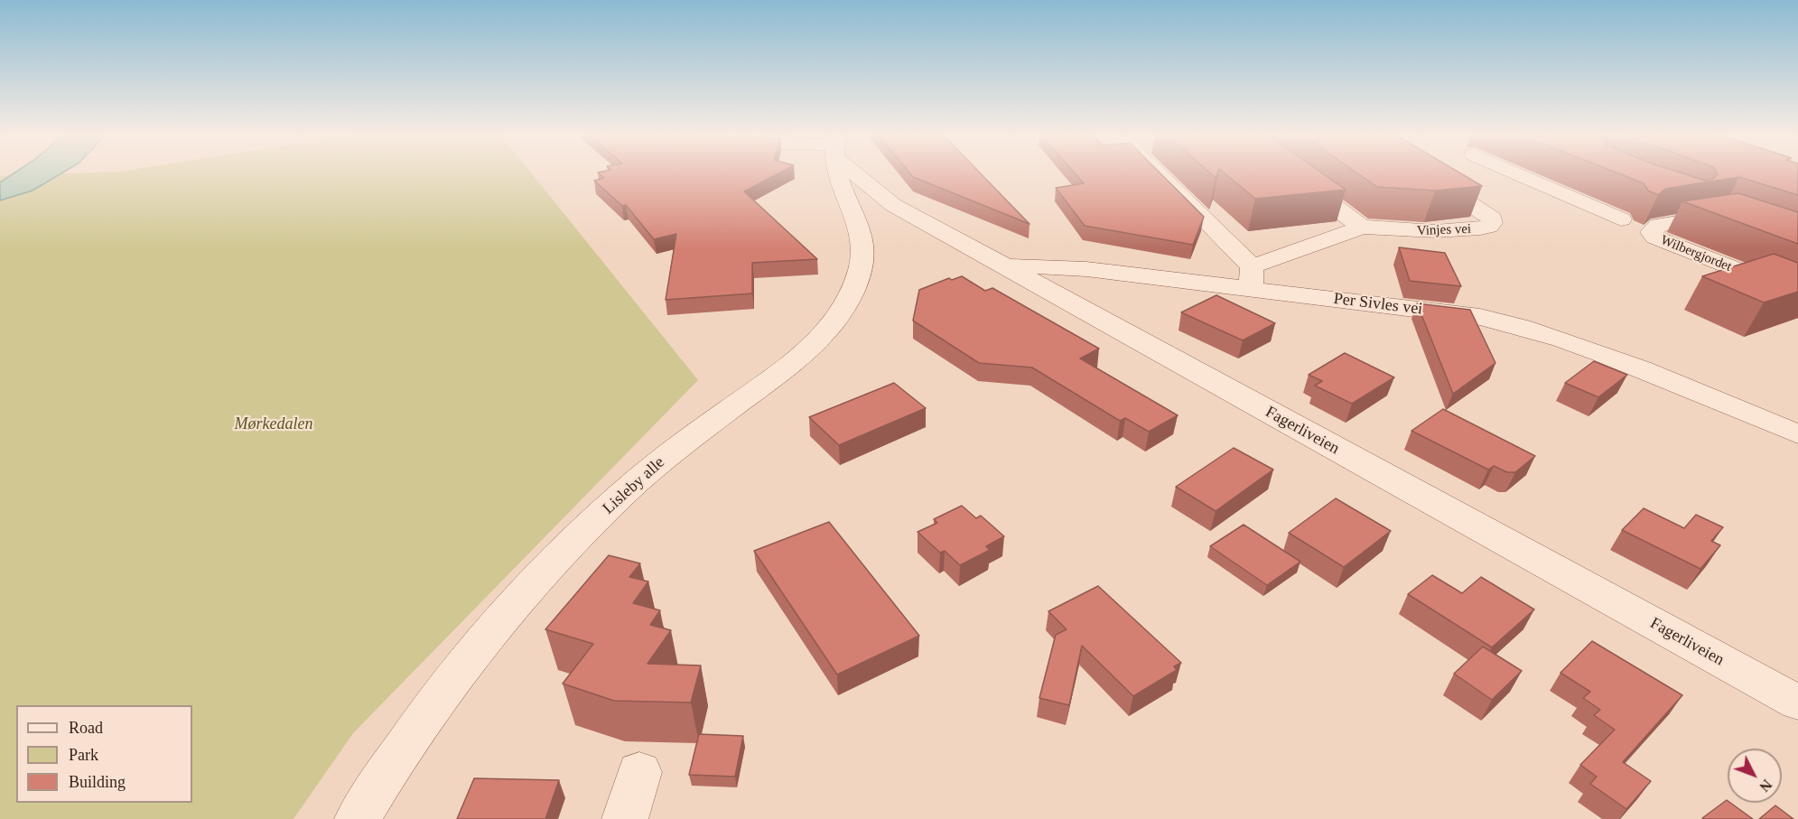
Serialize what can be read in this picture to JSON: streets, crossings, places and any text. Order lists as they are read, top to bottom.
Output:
{
  "streets": {
    "street": [
      "Vinjes vei",
      "Wilbergjordet",
      "Per Sivles vei",
      "Fagerliveien",
      "Lisleby alle"
    ]
  },
  "crossings": [
    ["Vinjes vei", "Per Sivles vei"],
    ["Per Sivles vei", "Fagerliveien"]
  ],
  "parks": ["Mørkedalen"],
  "legend": ["Road", "Park", "Building"],
  "north": "bottom right"
}
